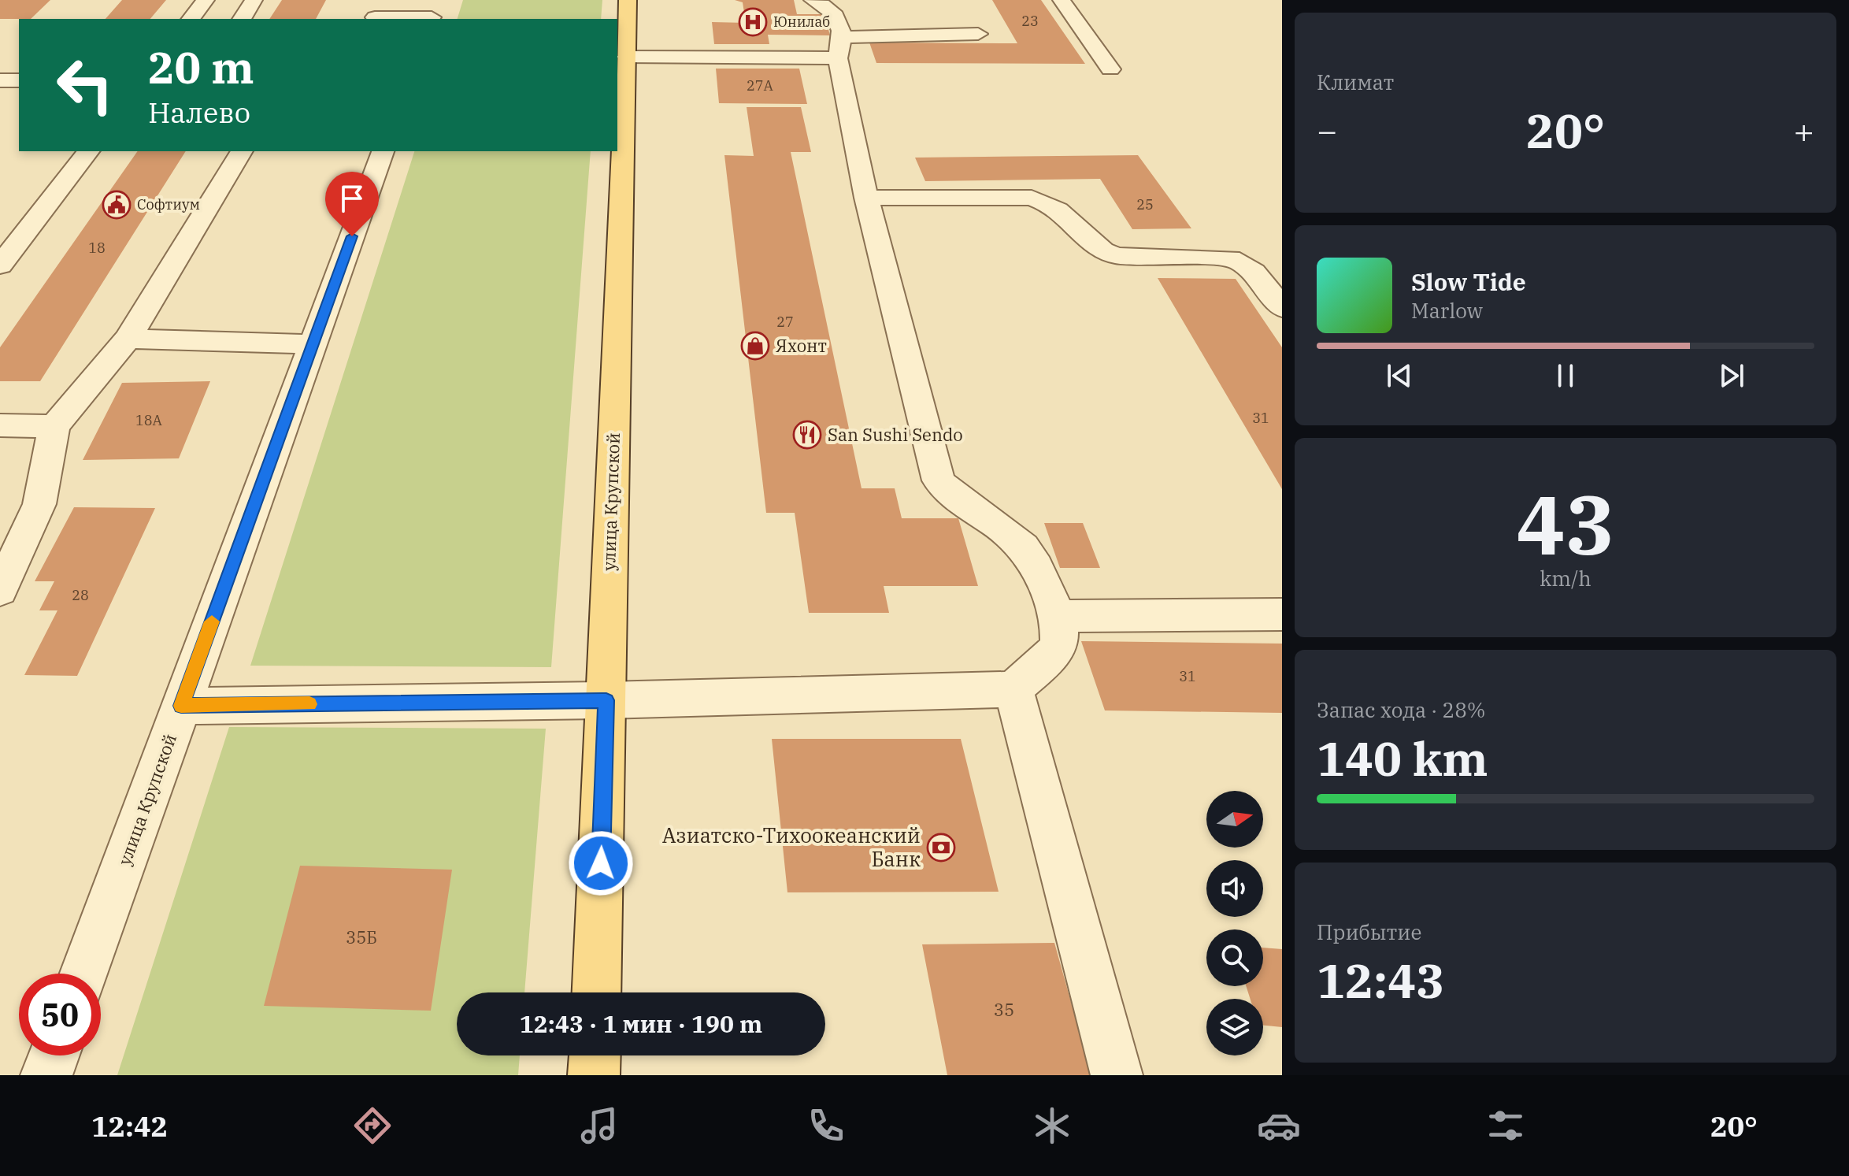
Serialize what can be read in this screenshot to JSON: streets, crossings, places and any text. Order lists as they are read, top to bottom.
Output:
{
  "streets": {
    "main road": ["улица Крупской"]
  },
  "places": {
    "hospital": ["Юнилаб"],
    "public building": ["Софтиум"],
    "shop": ["Яхонт"],
    "restaurant": ["San Sushi Sendo"],
    "bank": ["Азиатско-Тихоокеанский Банк"]
  },
  "house_numbers": [
    "23",
    "27А",
    "25",
    "18",
    "27",
    "31",
    "18А",
    "28",
    "31",
    "35Б",
    "35"
  ],
  "north": "right",
  "page": {
    "tile": [
      "Климат",
      ["43", "km/h"],
      ["Запас хода · 28%", "140 km"],
      ["Прибытие", "12:43"]
    ],
    "turn": ["20 m", "Налево"],
    "heat": ["−", "20°", "+"],
    "song": ["Slow Tide", "Marlow"],
    "limit": "50",
    "trip": "12:43 · 1 мин · 190 m",
    "tabs": ["12:42", "20°"]
  }
}
